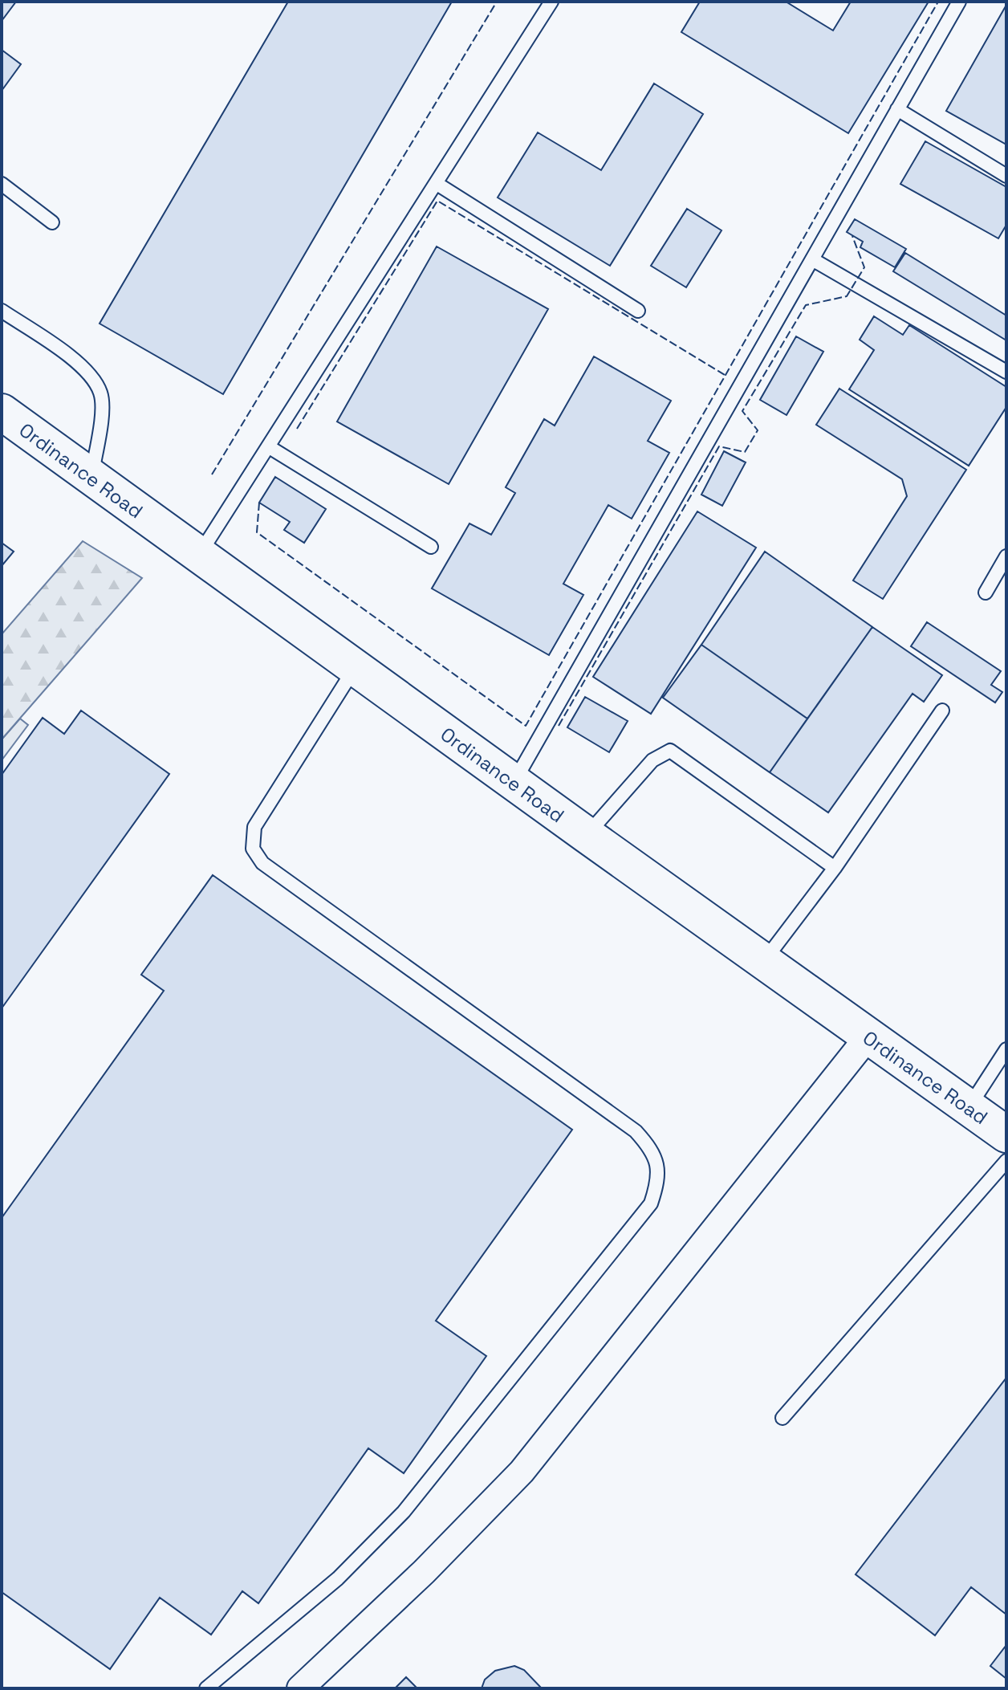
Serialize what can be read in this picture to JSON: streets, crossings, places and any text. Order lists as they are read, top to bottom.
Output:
{
  "streets": {
    "street": ["Ordinance Road"]
  }
}
